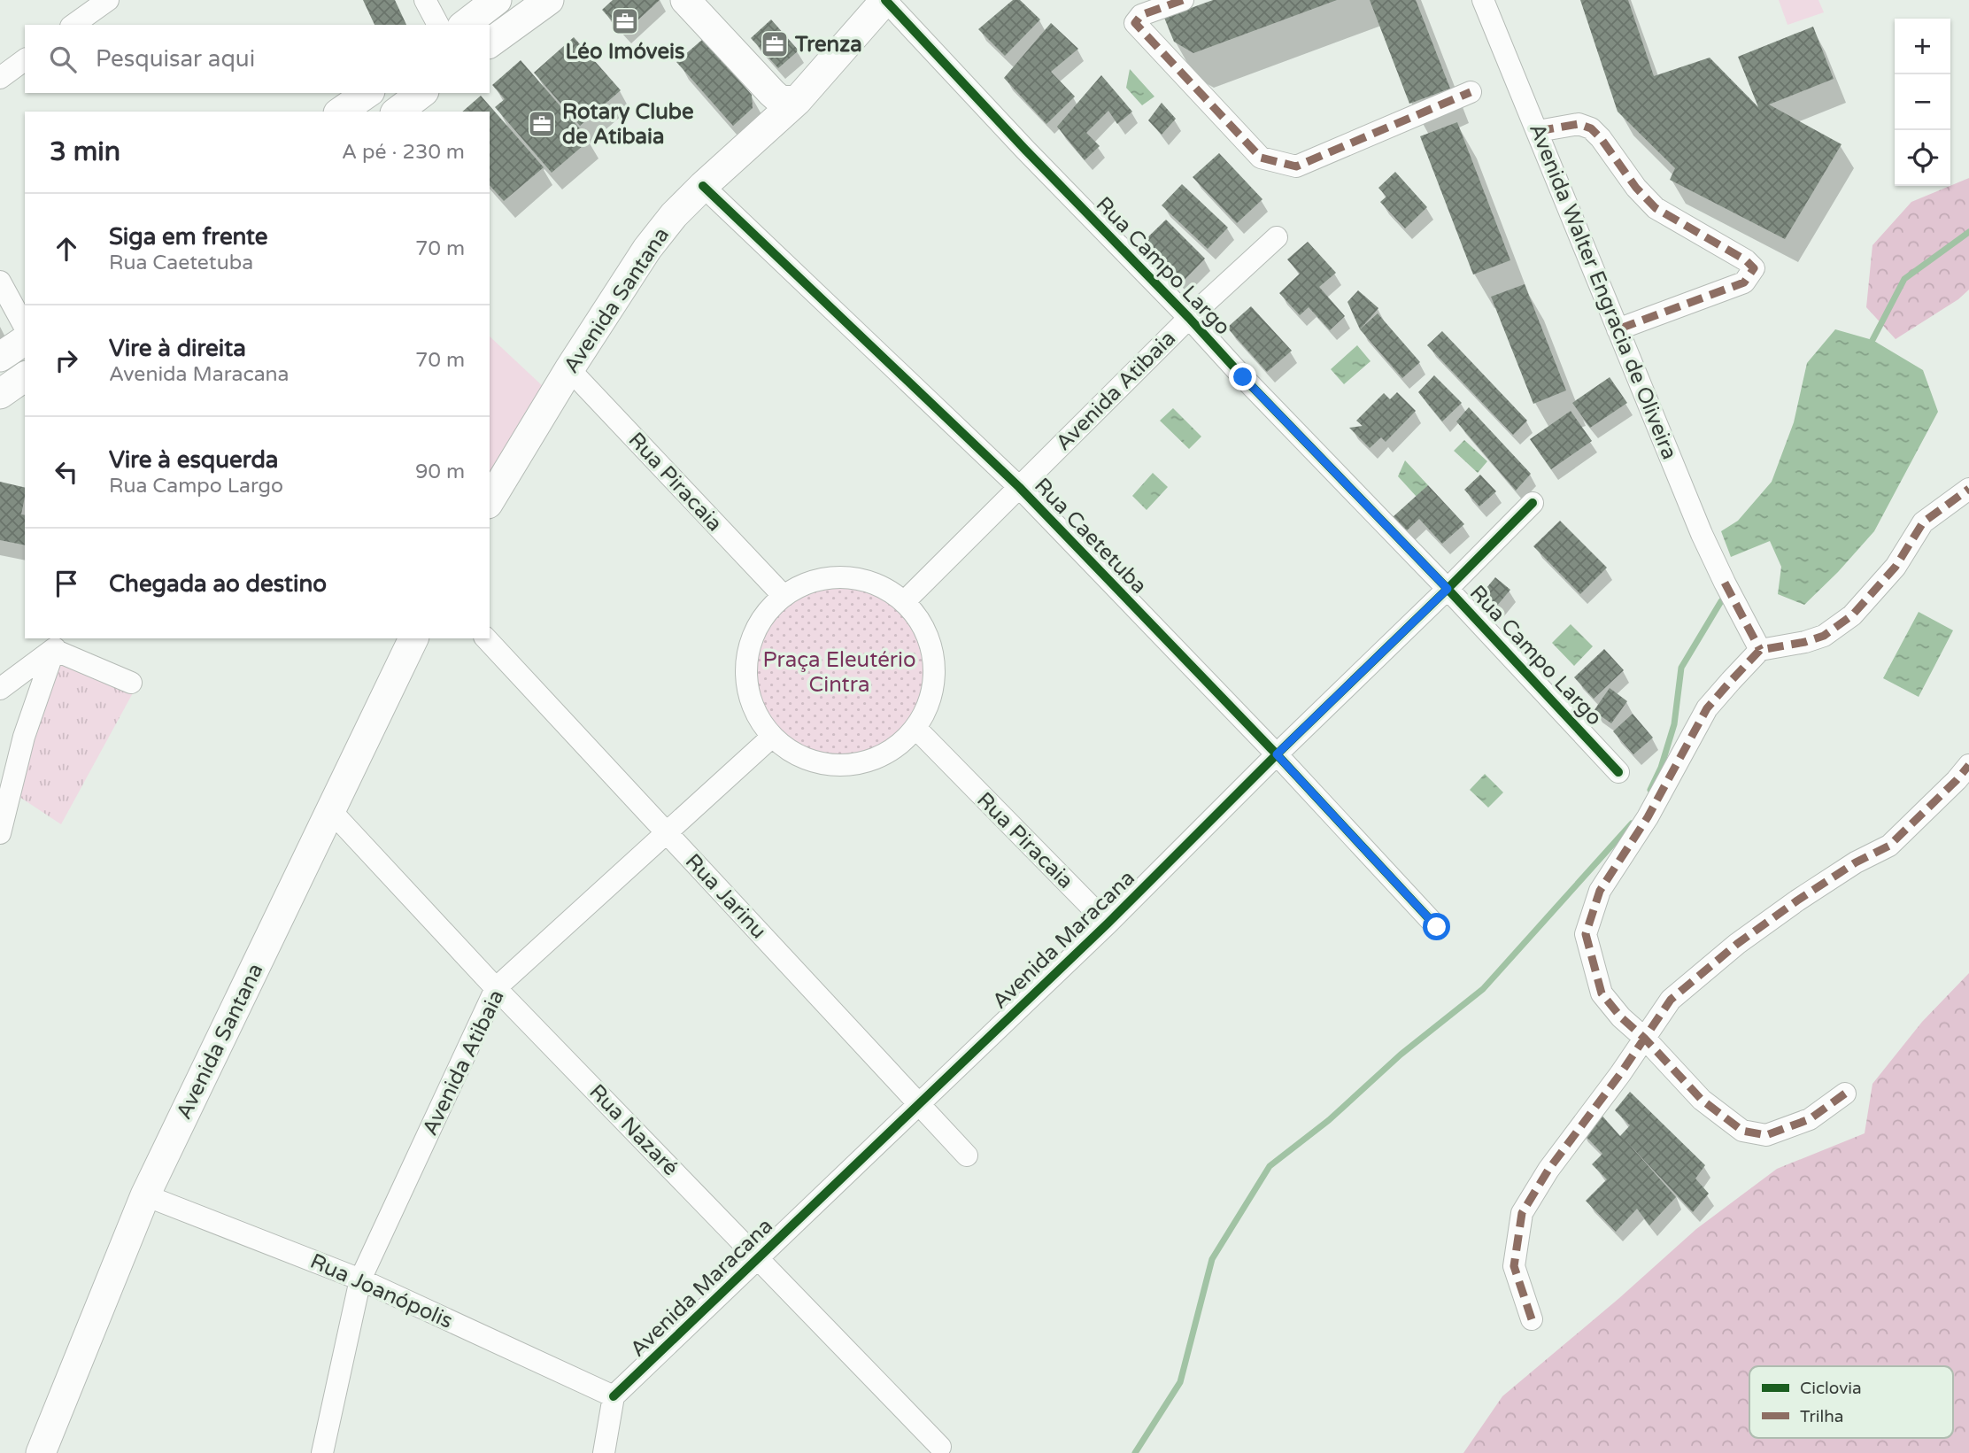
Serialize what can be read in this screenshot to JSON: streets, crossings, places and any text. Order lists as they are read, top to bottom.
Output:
{
  "streets": {
    "street": [
      "Rua Campo Largo",
      "Avenida Walter Engracia de Oliveira",
      "Avenida Santana",
      "Avenida Atibaia",
      "Rua Piracaia",
      "Rua Caetetuba",
      "Rua Jarinu",
      "Avenida Maracana",
      "Rua Nazaré",
      "Rua Joanópolis"
    ]
  },
  "crossings": [
    ["Rua Campo Largo", "Avenida Santana"],
    ["Rua Campo Largo", "Avenida Atibaia"],
    ["Rua Campo Largo", "Avenida Maracana"],
    ["Avenida Santana", "Rua Piracaia"],
    ["Avenida Santana", "Rua Caetetuba"],
    ["Avenida Santana", "Rua Nazaré"],
    ["Avenida Santana", "Rua Joanópolis"],
    ["Avenida Atibaia", "Rua Piracaia"],
    ["Avenida Atibaia", "Rua Caetetuba"],
    ["Avenida Atibaia", "Rua Jarinu"],
    ["Avenida Atibaia", "Rua Nazaré"],
    ["Avenida Atibaia", "Rua Joanópolis"],
    ["Rua Piracaia", "Avenida Maracana"],
    ["Rua Caetetuba", "Avenida Maracana"],
    ["Rua Jarinu", "Avenida Maracana"],
    ["Avenida Maracana", "Rua Nazaré"],
    ["Avenida Maracana", "Rua Joanópolis"]
  ],
  "parks": ["Praça Eleutério Cintra"],
  "places": {
    "office": ["Léo Imóveis", "Trenza", "Rotary Clube de Atibaia"]
  },
  "legend": ["Ciclovia", "Trilha"],
  "page": {
    "map_buttons": ["+", "−"],
    "search": "Pesquisar aqui",
    "heading": ["3 min", "A pé · 230 m"],
    "list": [
      ["Siga em frente", "Rua Caetetuba", "70 m"],
      ["Vire à direita", "Avenida Maracana", "70 m"],
      ["Vire à esquerda", "Rua Campo Largo", "90 m"],
      "Chegada ao destino"
    ]
  }
}
